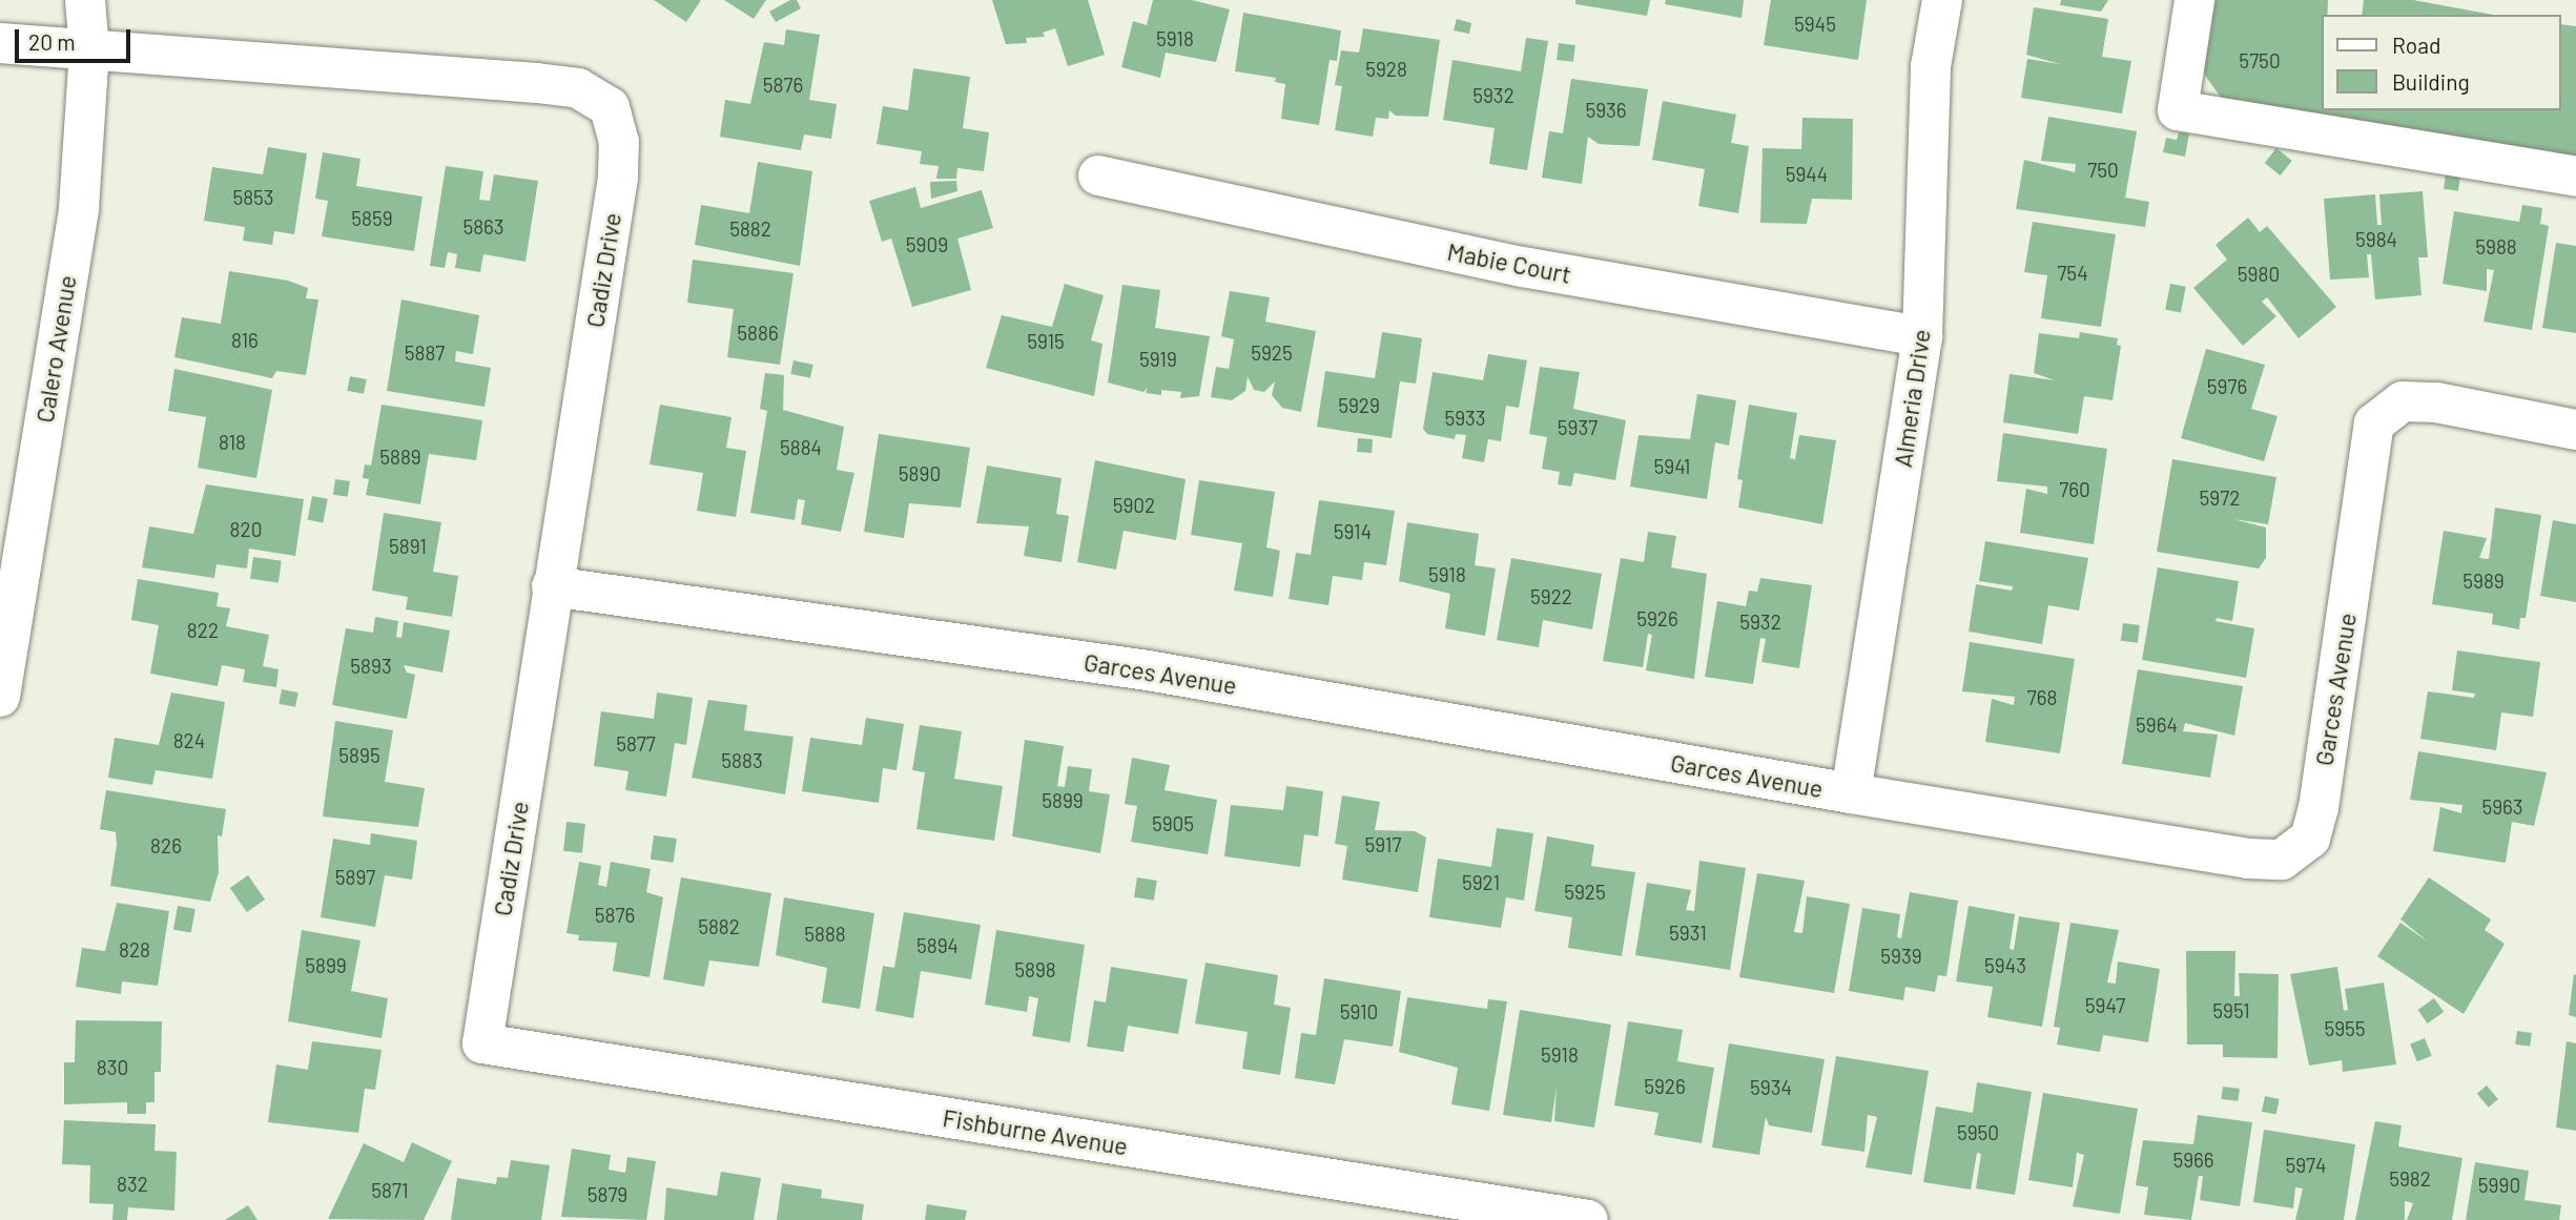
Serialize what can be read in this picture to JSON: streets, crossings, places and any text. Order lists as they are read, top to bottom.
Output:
{
  "streets": {
    "street": [
      "Mabie Court",
      "Cadiz Drive",
      "Calero Avenue",
      "Almeria Drive",
      "Garces Avenue",
      "Fishburne Avenue"
    ]
  },
  "crossings": [
    ["Mabie Court", "Almeria Drive"],
    ["Cadiz Drive", "Calero Avenue"],
    ["Cadiz Drive", "Garces Avenue"],
    ["Cadiz Drive", "Fishburne Avenue"],
    ["Almeria Drive", "Garces Avenue"]
  ],
  "house_numbers": [
    "5945",
    "5918",
    "5750",
    "5928",
    "5876",
    "5932",
    "5936",
    "750",
    "5944",
    "5853",
    "5859",
    "5863",
    "5882",
    "5984",
    "5909",
    "5988",
    "754",
    "5980",
    "5886",
    "816",
    "5915",
    "5887",
    "5925",
    "5919",
    "5976",
    "5929",
    "5933",
    "5937",
    "818",
    "5884",
    "5889",
    "5941",
    "5890",
    "760",
    "5972",
    "5902",
    "820",
    "5914",
    "5891",
    "5918",
    "5989",
    "5922",
    "5926",
    "5932",
    "822",
    "5893",
    "768",
    "5964",
    "824",
    "5877",
    "5895",
    "5883",
    "5899",
    "5963",
    "5905",
    "5917",
    "826",
    "5897",
    "5921",
    "5925",
    "5876",
    "5882",
    "5931",
    "5888",
    "5894",
    "828",
    "5939",
    "5899",
    "5943",
    "5898",
    "5947",
    "5951",
    "5910",
    "5955",
    "5918",
    "830",
    "5926",
    "5934",
    "5950",
    "5966",
    "5974",
    "5982",
    "832",
    "5990",
    "5871",
    "5879"
  ],
  "legend": ["Road", "Building"],
  "scale_bar": "20 m"
}
